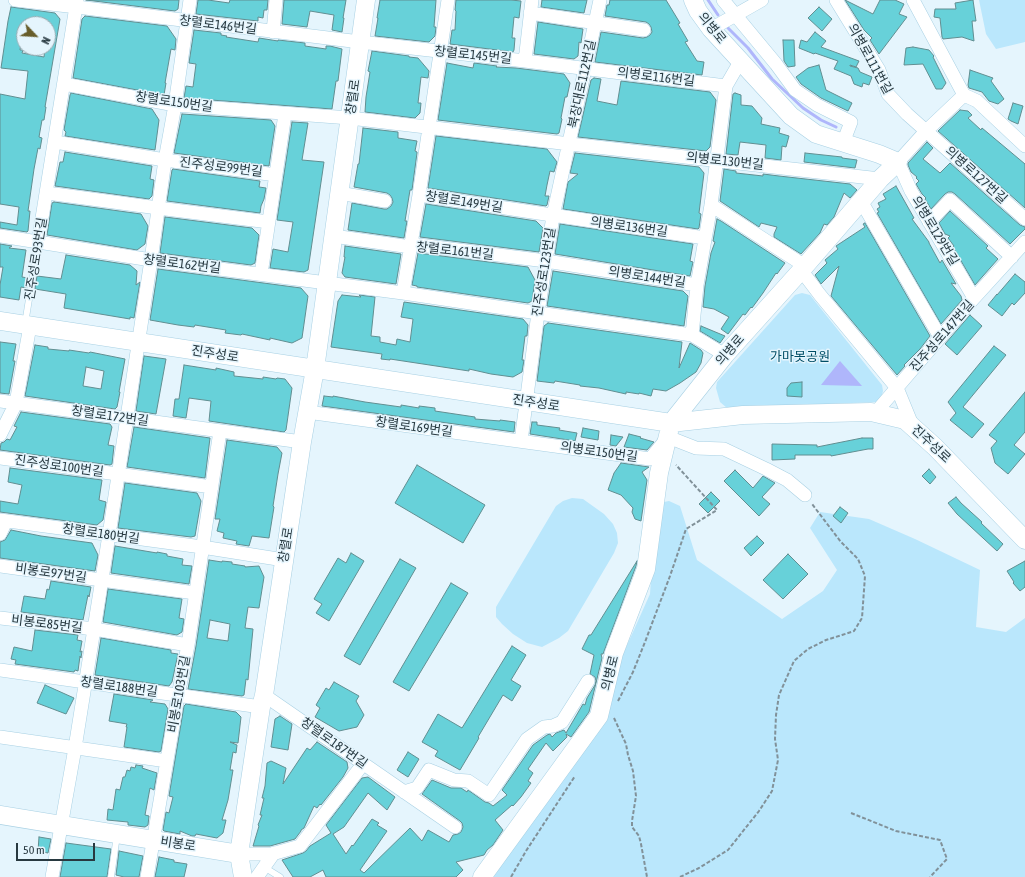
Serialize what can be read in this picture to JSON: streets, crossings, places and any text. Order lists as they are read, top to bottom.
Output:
{
  "streets": {
    "street": [
      "창렬로146번길",
      "의병로",
      "창렬로145번길",
      "의병로111번길",
      "의병로116번길",
      "북장대로112번길",
      "창렬로",
      "창렬로150번길",
      "의병로130번길",
      "진주성로99번길",
      "의병로127번길",
      "창렬로149번길",
      "의병로136번길",
      "의병로129번길",
      "창렬로161번길",
      "진주성로93번길",
      "창렬로162번길",
      "진주성로123번길",
      "의병로144번길",
      "진주성로147번길",
      "진주성로",
      "창렬로172번길",
      "창렬로169번길",
      "의병로150번길",
      "진주성로100번길",
      "창렬로180번길",
      "비봉로97번길",
      "비봉로85번길",
      "창렬로188번길",
      "비봉로103번길",
      "창렬로187번길",
      "비봉로"
    ]
  },
  "crossings": [
    ["창렬로146번길", "창렬로145번길"],
    ["창렬로146번길", "창렬로"],
    ["창렬로146번길", "진주성로99번길"],
    ["창렬로146번길", "진주성로93번길"],
    ["의병로", "의병로130번길"],
    ["의병로", "의병로129번길"],
    ["의병로", "진주성로"],
    ["의병로", "의병로150번길"],
    ["창렬로145번길", "의병로116번길"],
    ["창렬로145번길", "북장대로112번길"],
    ["창렬로145번길", "창렬로"],
    ["창렬로145번길", "창렬로149번길"],
    ["의병로111번길", "의병로127번길"],
    ["의병로116번길", "북장대로112번길"],
    ["북장대로112번길", "의병로130번길"],
    ["북장대로112번길", "진주성로123번길"],
    ["창렬로", "창렬로150번길"],
    ["창렬로", "창렬로162번길"],
    ["창렬로", "진주성로"],
    ["창렬로", "창렬로172번길"],
    ["창렬로", "창렬로169번길"],
    ["창렬로", "창렬로180번길"],
    ["창렬로", "창렬로188번길"],
    ["창렬로", "창렬로187번길"],
    ["창렬로", "비봉로"],
    ["창렬로150번길", "진주성로99번길"],
    ["창렬로150번길", "진주성로93번길"],
    ["의병로130번길", "진주성로123번길"],
    ["진주성로99번길", "창렬로162번길"],
    ["진주성로99번길", "진주성로"],
    ["진주성로99번길", "진주성로100번길"],
    ["창렬로149번길", "의병로136번길"],
    ["창렬로149번길", "진주성로123번길"],
    ["의병로136번길", "진주성로123번길"],
    ["의병로129번길", "진주성로147번길"],
    ["창렬로161번길", "진주성로123번길"],
    ["창렬로161번길", "의병로144번길"],
    ["진주성로93번길", "창렬로162번길"],
    ["진주성로93번길", "진주성로"],
    ["진주성로123번길", "의병로144번길"],
    ["진주성로123번길", "진주성로"],
    ["진주성로123번길", "창렬로169번길"],
    ["진주성로123번길", "의병로150번길"],
    ["진주성로147번길", "진주성로"],
    ["진주성로", "의병로150번길"],
    ["진주성로", "진주성로100번길"],
    ["창렬로172번길", "진주성로100번길"],
    ["창렬로169번길", "의병로150번길"],
    ["진주성로100번길", "창렬로180번길"],
    ["진주성로100번길", "비봉로97번길"],
    ["창렬로180번길", "비봉로97번길"],
    ["창렬로180번길", "비봉로103번길"],
    ["비봉로97번길", "비봉로85번길"],
    ["비봉로97번길", "창렬로188번길"],
    ["비봉로97번길", "비봉로103번길"],
    ["비봉로97번길", "비봉로"],
    ["창렬로188번길", "비봉로103번길"],
    ["창렬로188번길", "창렬로187번길"],
    ["비봉로103번길", "비봉로"]
  ],
  "parks": ["가마못공원"],
  "scale_bar": "50 m",
  "north": "bottom right"
}
